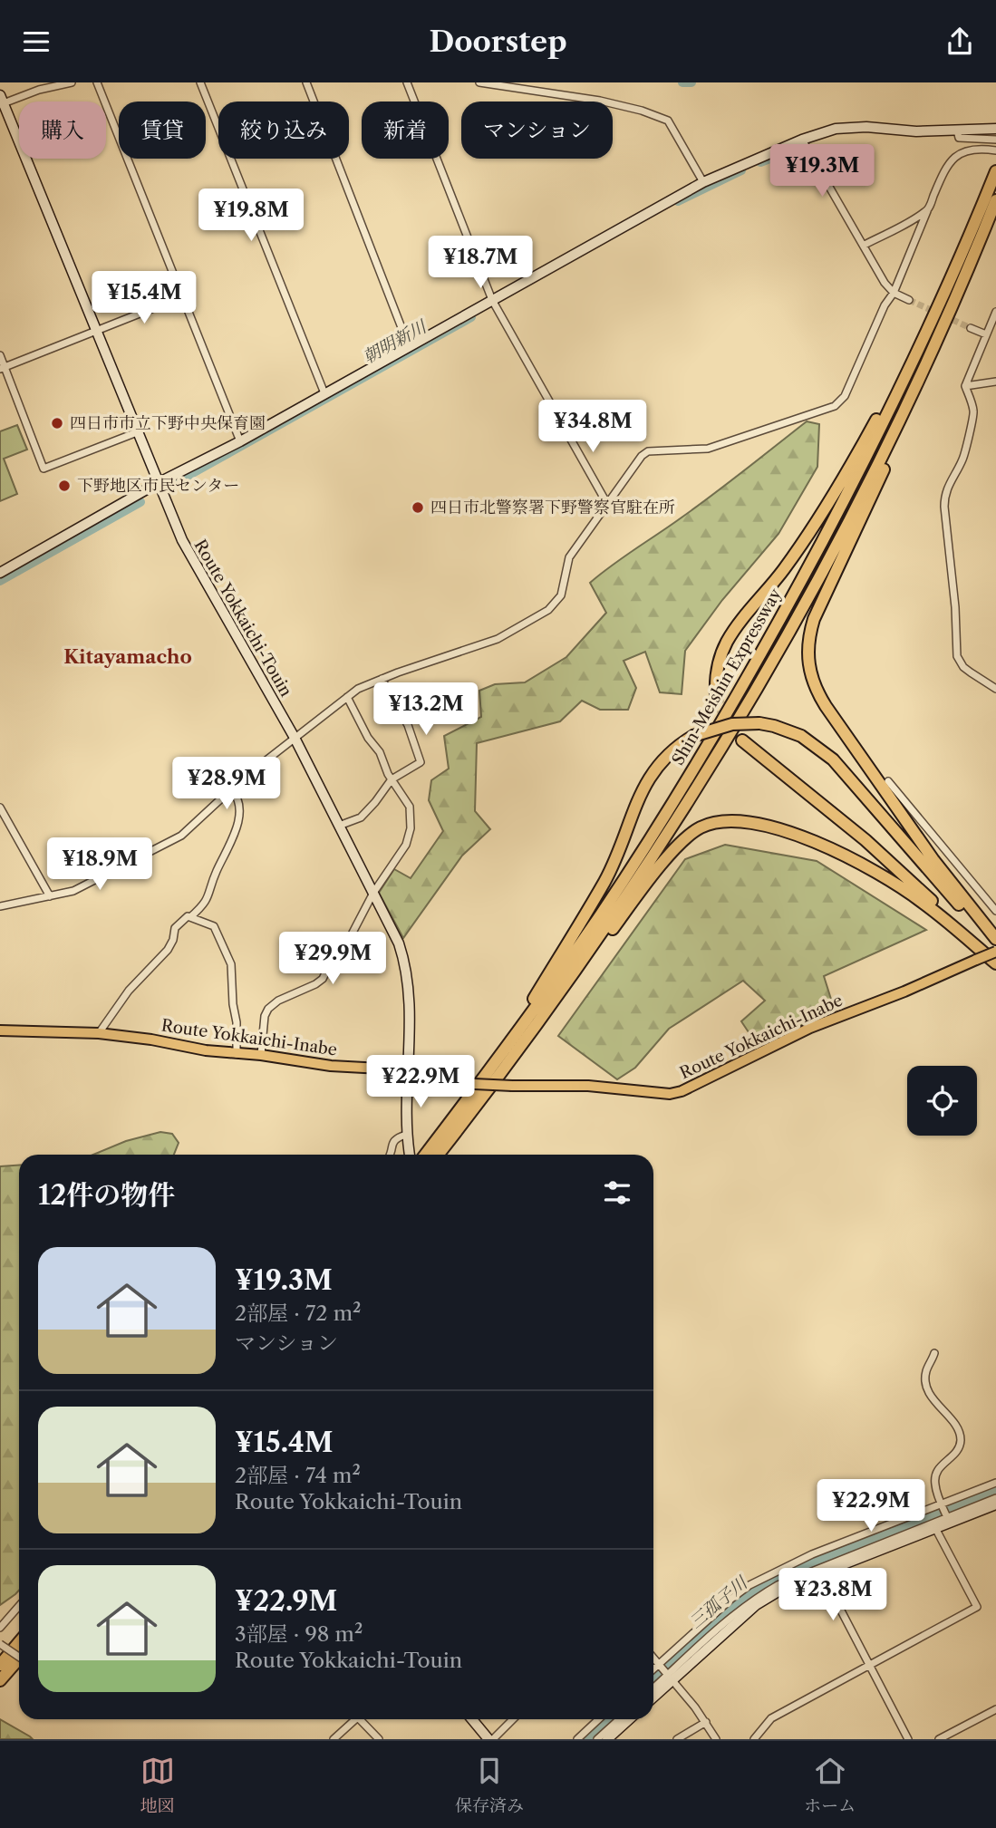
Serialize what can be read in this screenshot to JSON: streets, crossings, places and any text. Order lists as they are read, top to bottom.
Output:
{
  "streets": {
    "highway": ["Shin-Meishin Expressway"],
    "main road": ["Route Yokkaichi-Inabe"],
    "street": ["Route Yokkaichi-Touin"]
  },
  "crossings": [
    ["Route Yokkaichi-Touin", "Route Yokkaichi-Inabe"]
  ],
  "districts": ["Kitayamacho"],
  "water": ["朝明新川", "三孤子川"],
  "places": ["四日市市立下野中央保育園", "下野地区市民センター", "四日市北警察署下野警察官駐在所"],
  "page": {
    "header": "Doorstep",
    "chip": [
      "購入",
      "賃貸",
      "絞り込み",
      "新着",
      "マンション"
    ],
    "price": [
      "¥19.3M",
      "¥19.8M",
      "¥18.7M",
      "¥15.4M",
      "¥34.8M",
      "¥13.2M",
      "¥28.9M",
      "¥18.9M",
      "¥29.9M",
      "¥22.9M",
      "¥22.9M",
      "¥23.8M"
    ],
    "heading": "12件の物件",
    "list": [
      {
        "name": "¥19.3M",
        "note": "2部屋 · 72 m² · マンション"
      },
      {
        "name": "¥15.4M",
        "note": "2部屋 · 74 m² · Route Yokkaichi-Touin"
      },
      {
        "name": "¥22.9M",
        "note": "3部屋 · 98 m² · Route Yokkaichi-Touin"
      }
    ],
    "tabs": ["地図", "保存済み", "ホーム"]
  }
}
